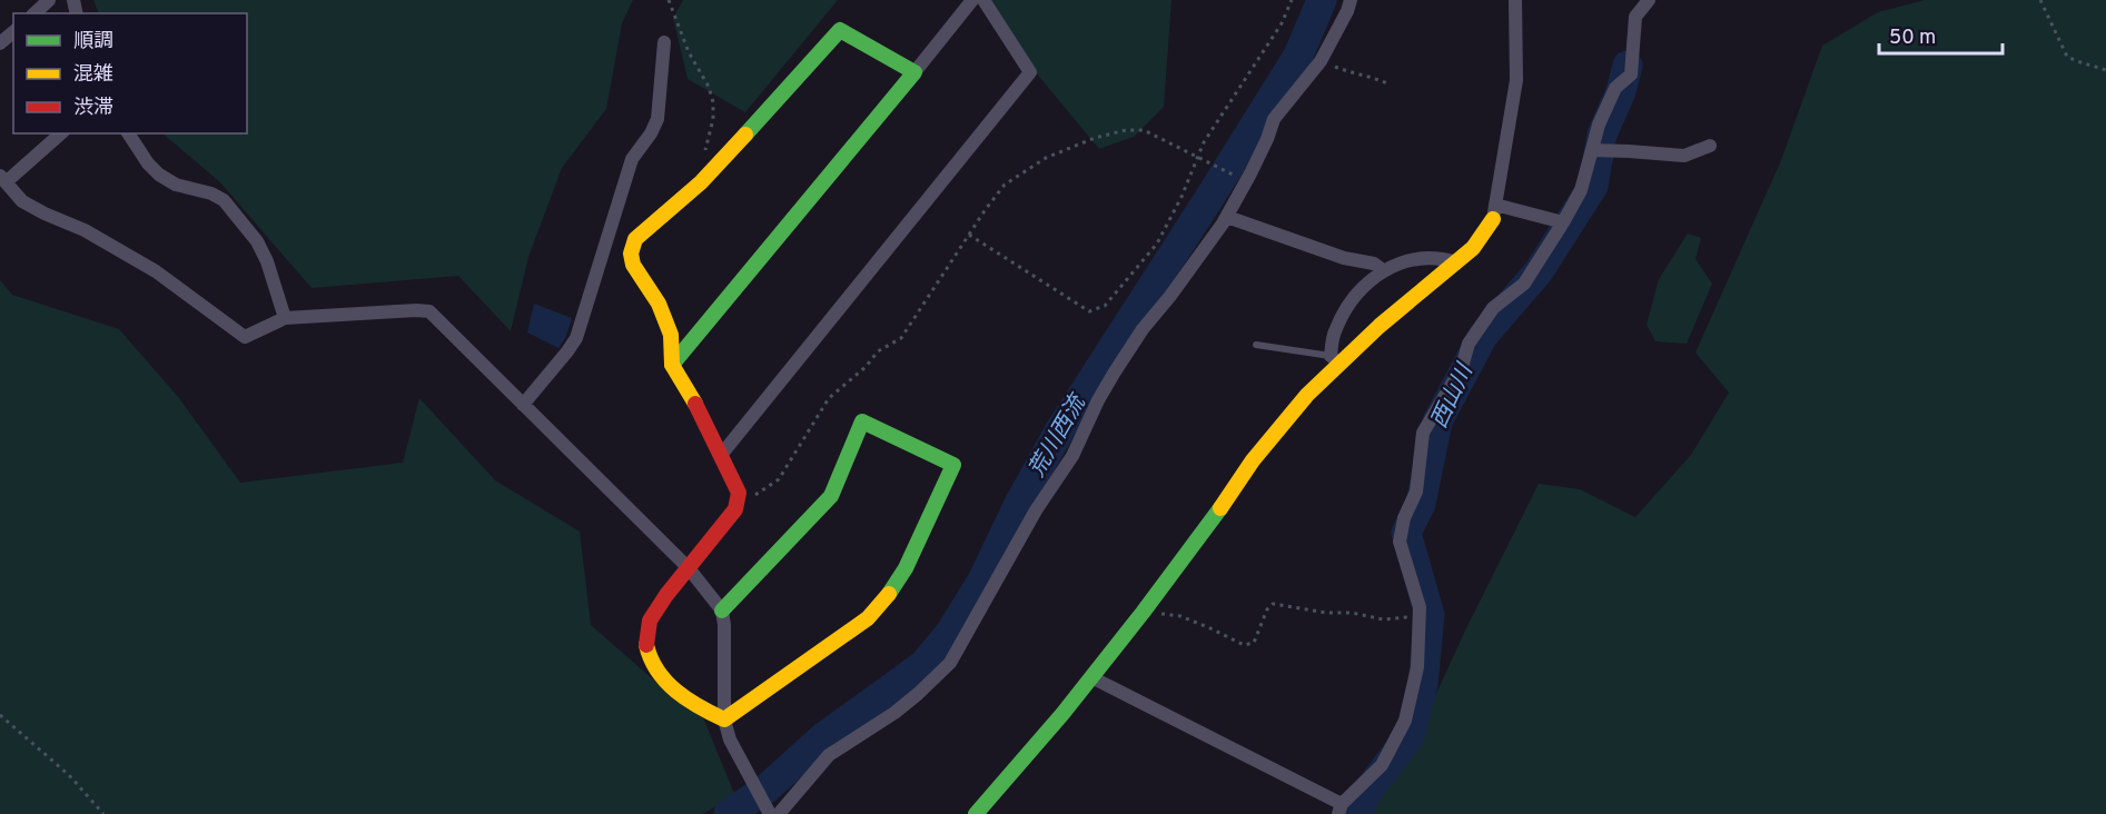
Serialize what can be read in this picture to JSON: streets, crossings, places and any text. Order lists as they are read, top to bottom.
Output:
{
  "water": ["西山川", "荒川西流"],
  "legend": ["順調", "混雑", "渋滞"],
  "scale_bar": "50 m"
}
